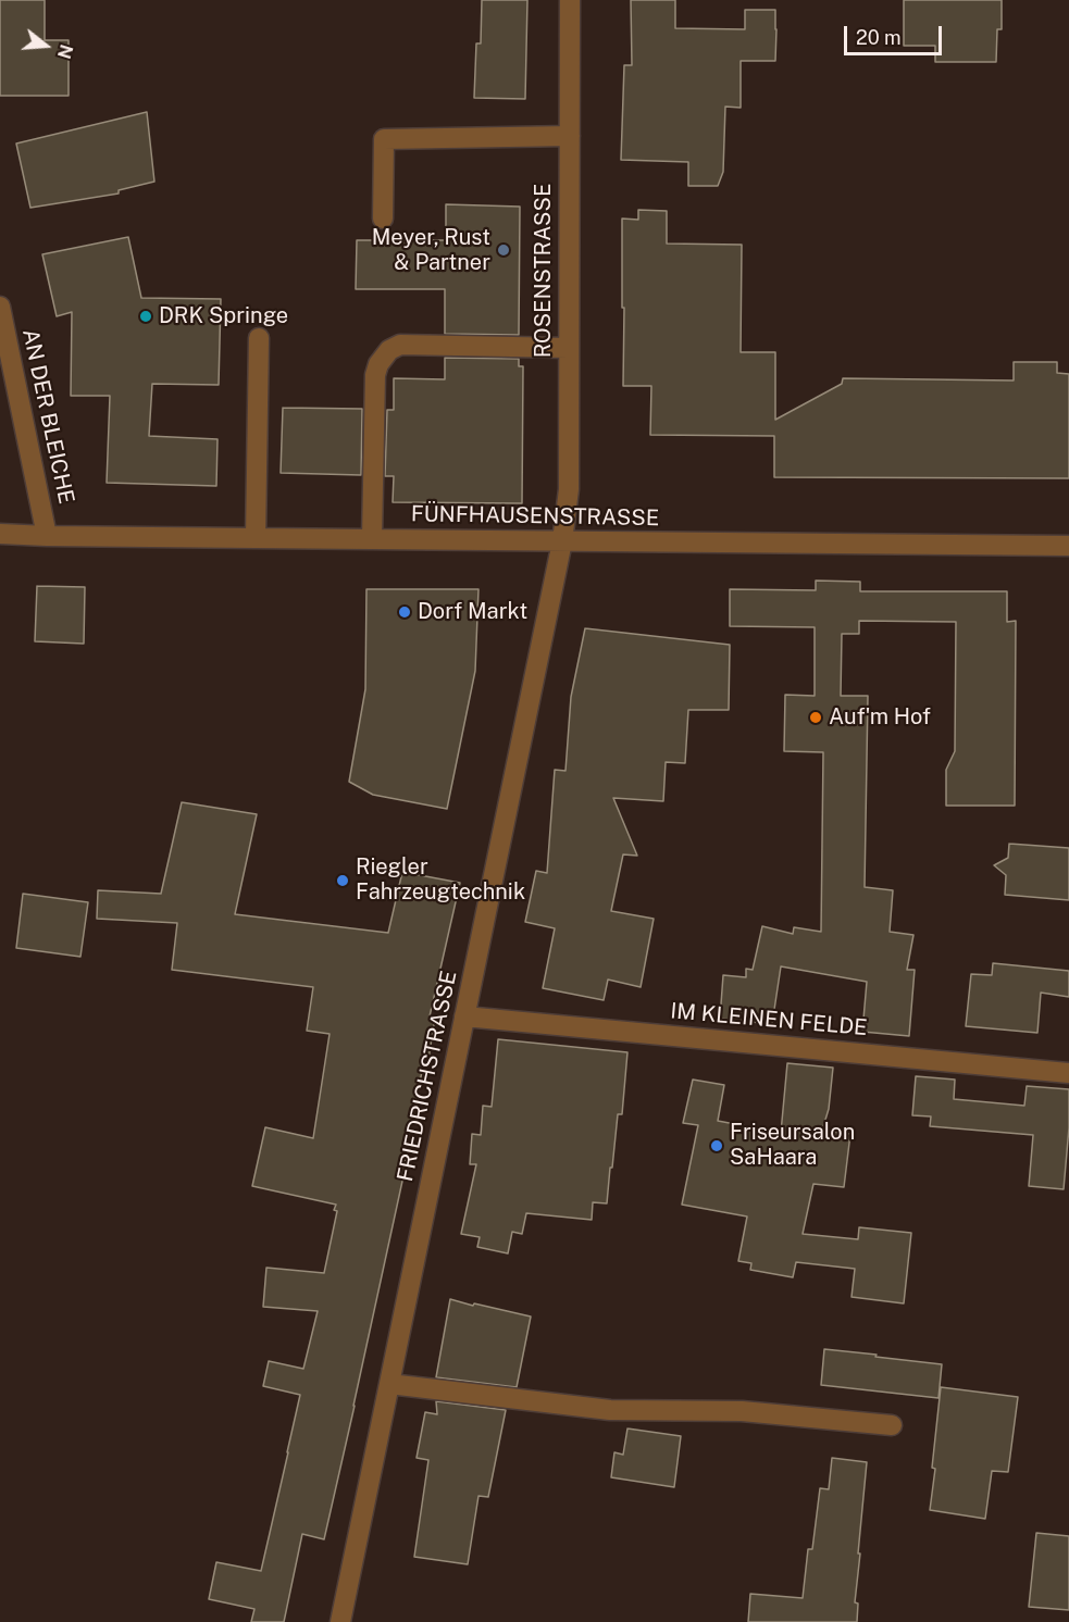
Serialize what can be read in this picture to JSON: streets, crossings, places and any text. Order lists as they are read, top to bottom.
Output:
{
  "streets": {
    "street": [
      "ROSENSTRASSE",
      "AN DER BLEICHE",
      "FÜNFHAUSENSTRASSE",
      "IM KLEINEN FELDE",
      "FRIEDRICHSTRASSE"
    ]
  },
  "crossings": [
    ["ROSENSTRASSE", "FÜNFHAUSENSTRASSE"],
    ["ROSENSTRASSE", "FRIEDRICHSTRASSE"],
    ["AN DER BLEICHE", "FÜNFHAUSENSTRASSE"],
    ["FÜNFHAUSENSTRASSE", "FRIEDRICHSTRASSE"],
    ["IM KLEINEN FELDE", "FRIEDRICHSTRASSE"]
  ],
  "places": [
    "Meyer, Rust & Partner",
    "DRK Springe",
    "Dorf Markt",
    "Auf'm Hof",
    "Riegler Fahrzeugtechnik",
    "Friseursalon SaHaara"
  ],
  "scale_bar": "20 m",
  "north": "right"
}
